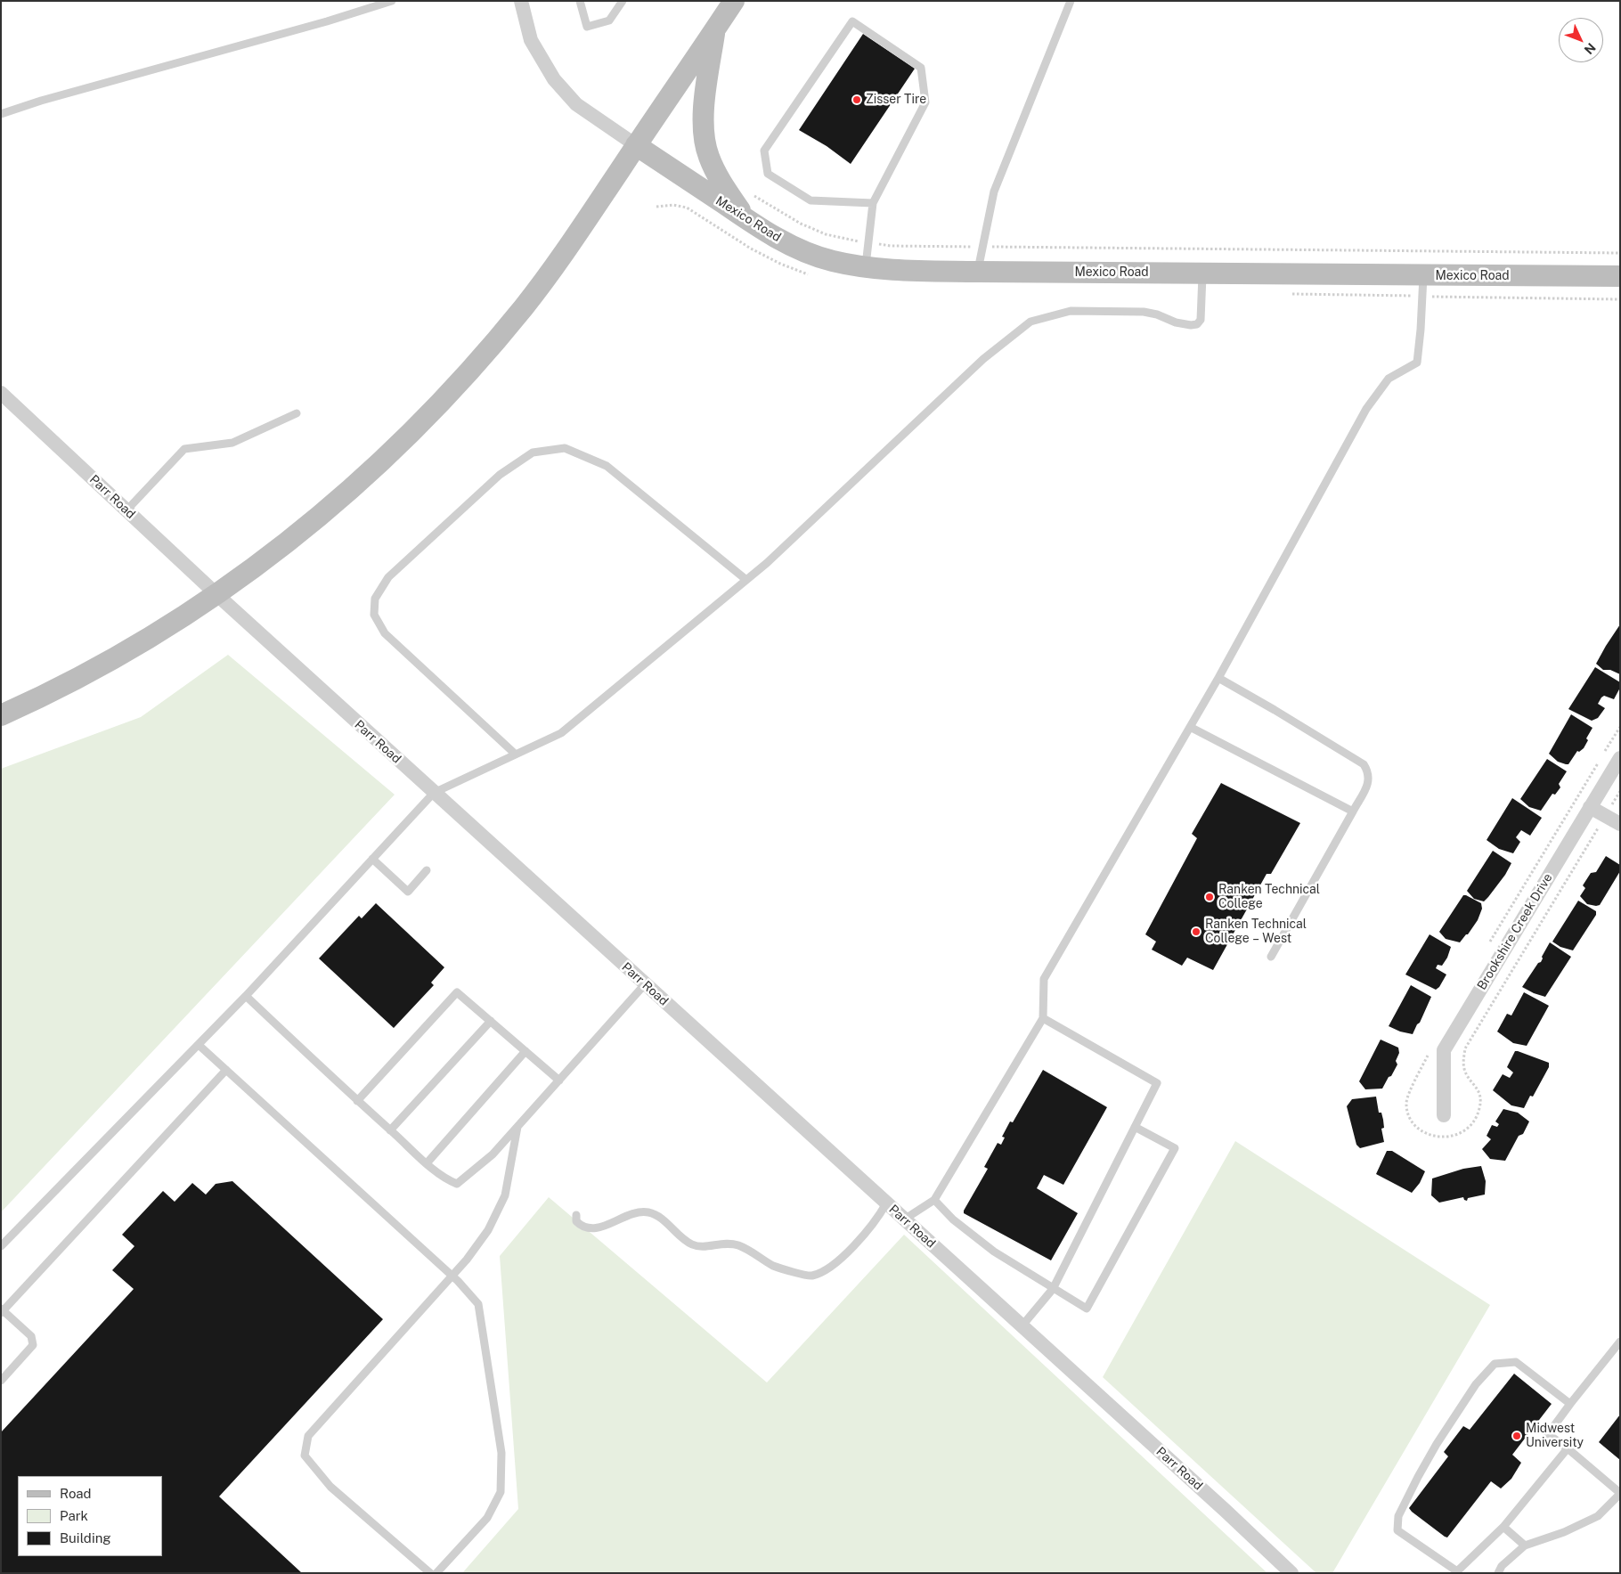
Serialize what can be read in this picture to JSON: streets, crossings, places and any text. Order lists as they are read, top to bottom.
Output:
{
  "streets": {
    "main road": ["Mexico Road"],
    "street": ["Parr Road", "Brookshire Creek Drive"]
  },
  "places": [
    "Zisser Tire",
    "Ranken Technical College",
    "Ranken Technical College – West",
    "Midwest University"
  ],
  "legend": ["Road", "Park", "Building"],
  "north": "bottom right"
}
